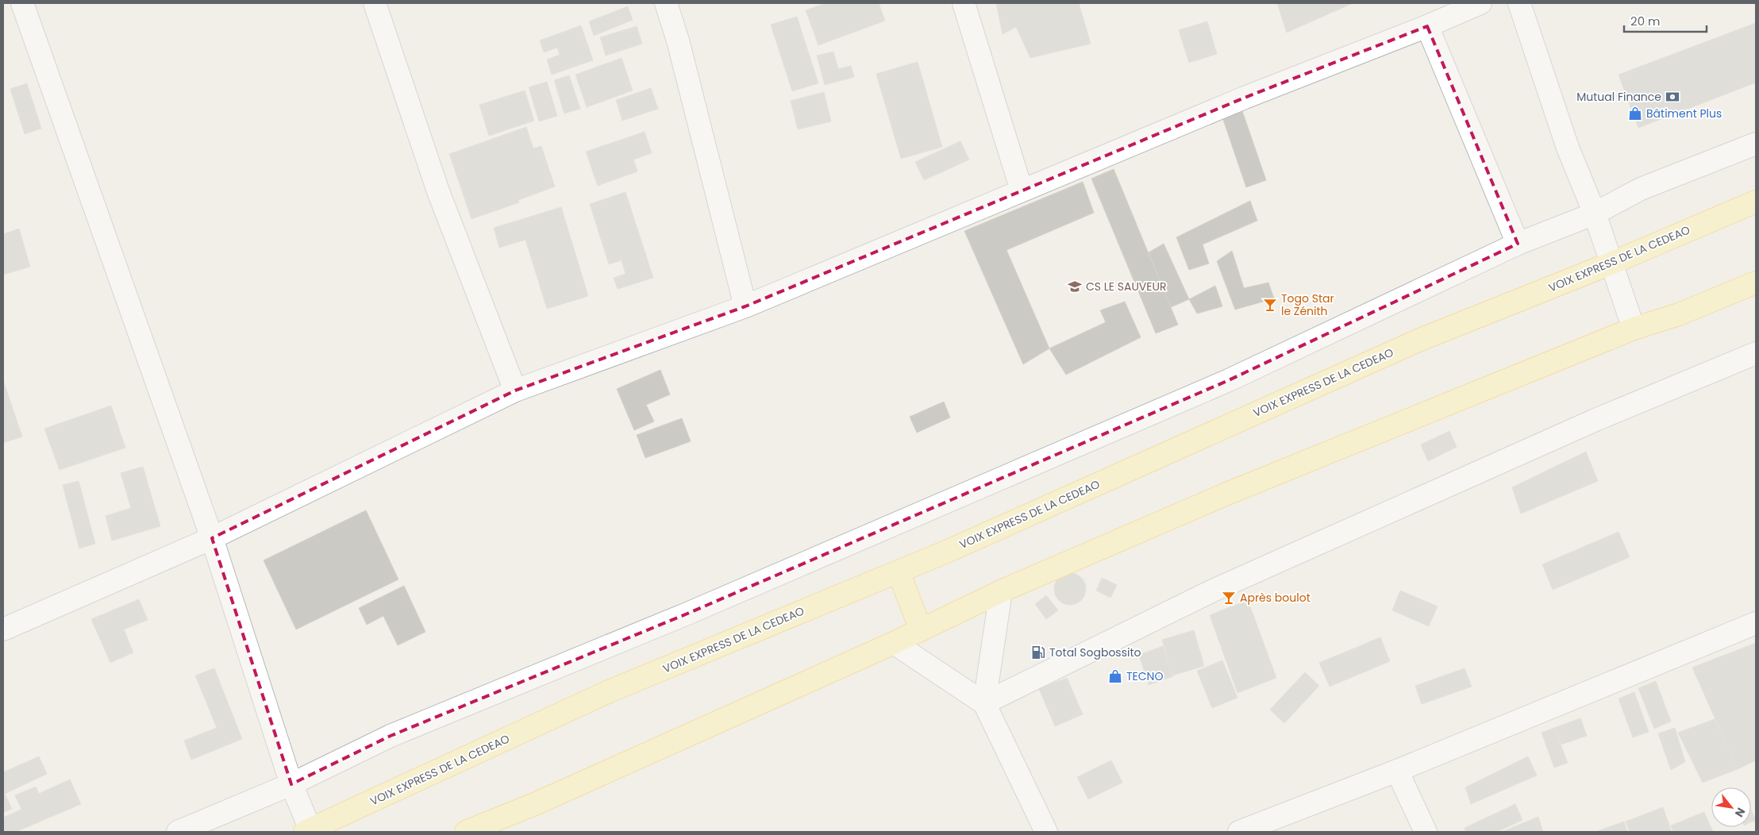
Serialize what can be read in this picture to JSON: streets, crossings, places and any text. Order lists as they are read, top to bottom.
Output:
{
  "streets": {
    "main road": ["VOIX EXPRESS DE LA CEDEAO"]
  },
  "places": {
    "bank": ["Mutual Finance"],
    "shop": ["Bâtiment Plus", "TECNO"],
    "school or university": ["CS LE SAUVEUR"],
    "bar": ["Togo Star le Zénith", "Après boulot"],
    "fuel station": ["Total Sogbossito"]
  },
  "scale_bar": "20 m",
  "north": "bottom right"
}
